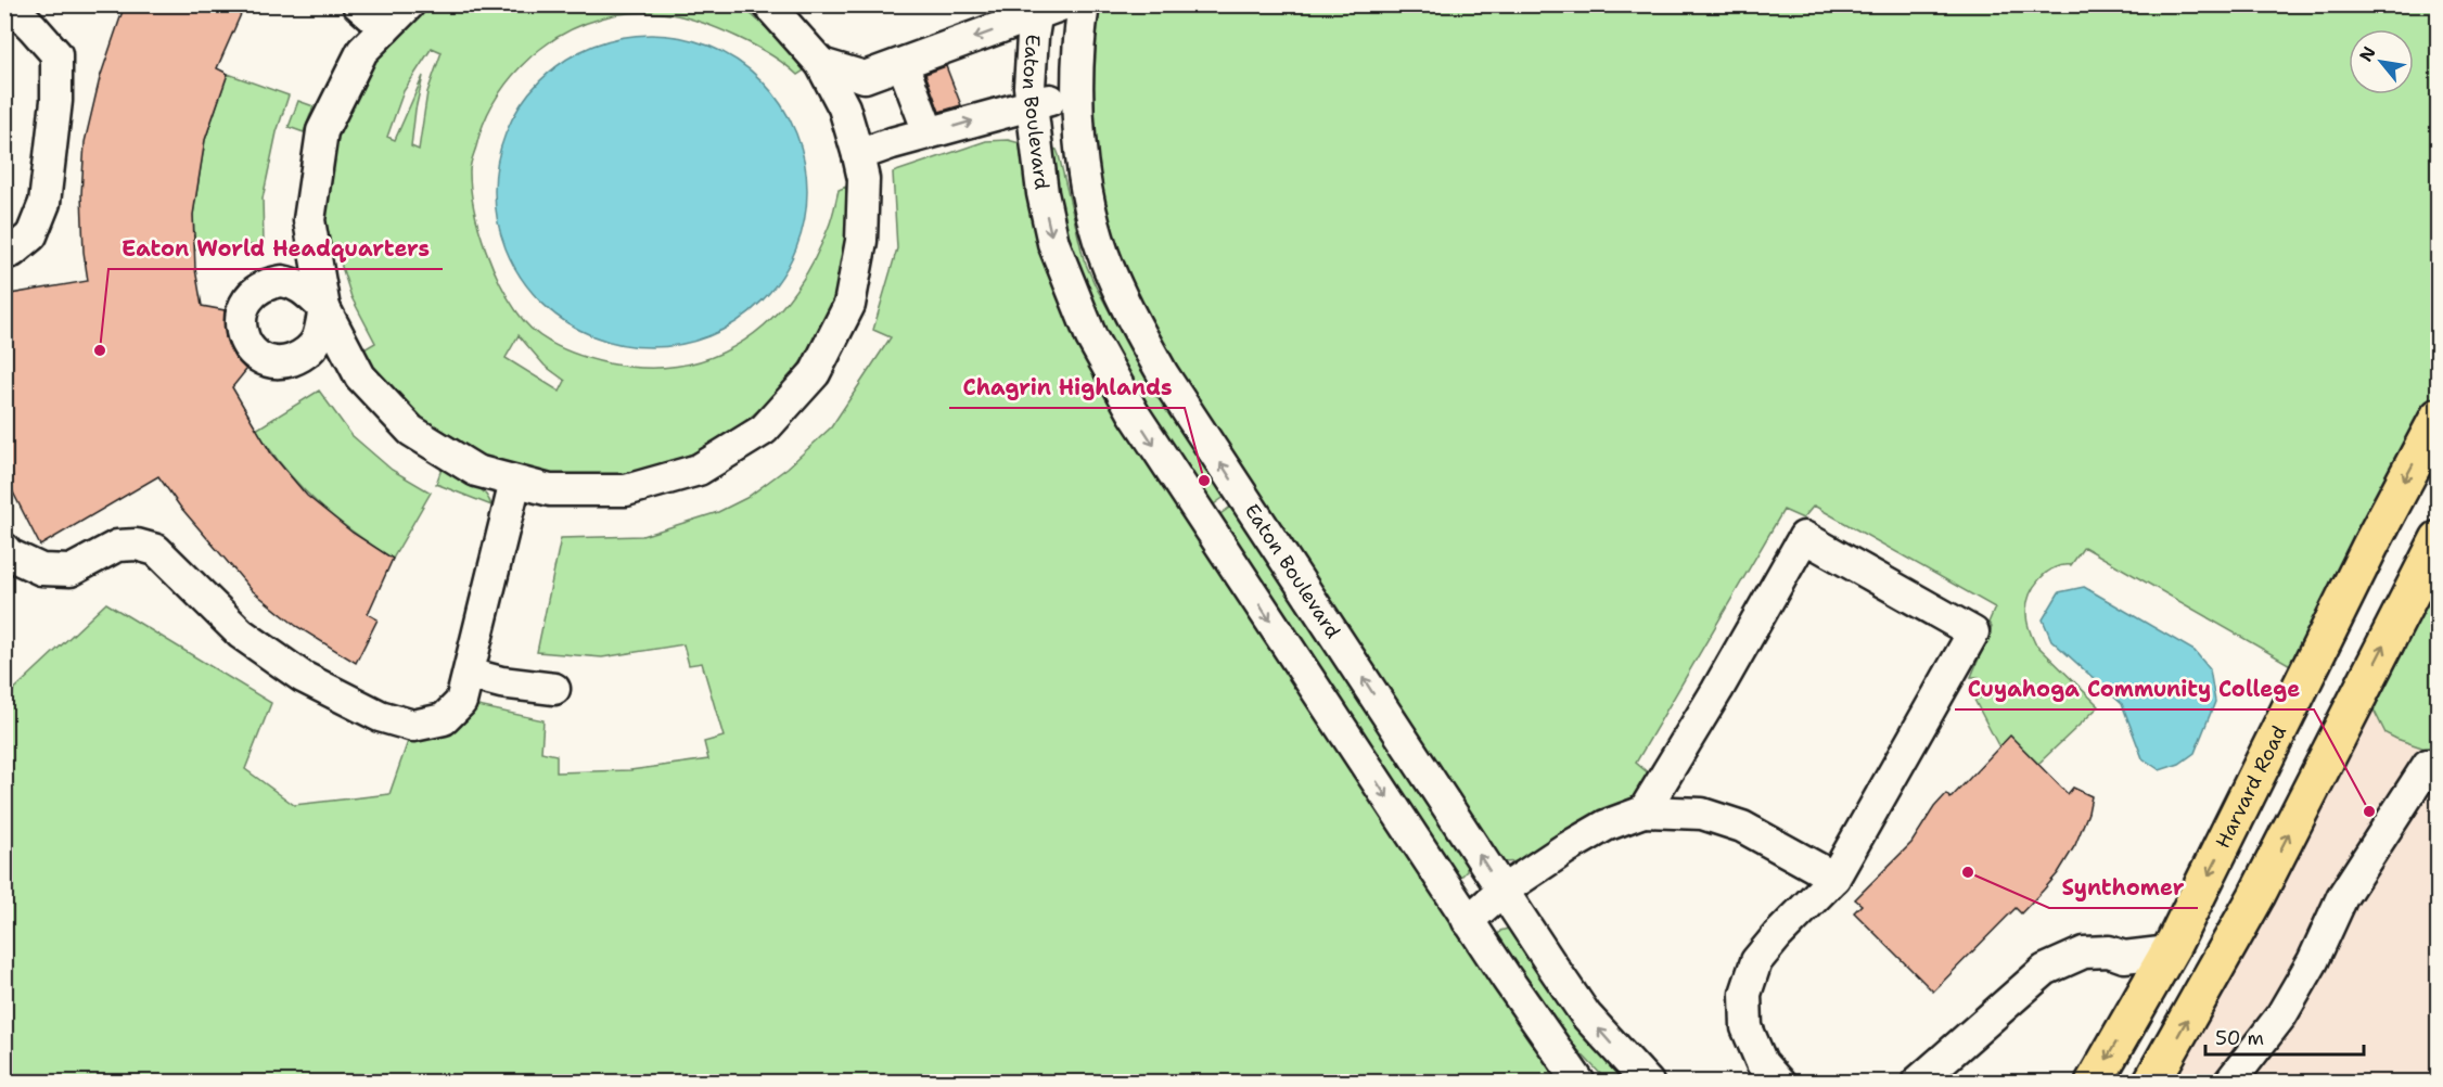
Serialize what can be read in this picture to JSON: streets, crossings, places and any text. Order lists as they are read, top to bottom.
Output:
{
  "streets": {
    "main road": ["Harvard Road"],
    "street": ["Eaton Boulevard"]
  },
  "places": [
    "Eaton World Headquarters",
    "Chagrin Highlands",
    "Cuyahoga Community College",
    "Synthomer"
  ],
  "scale_bar": "50 m",
  "north": "top left"
}
